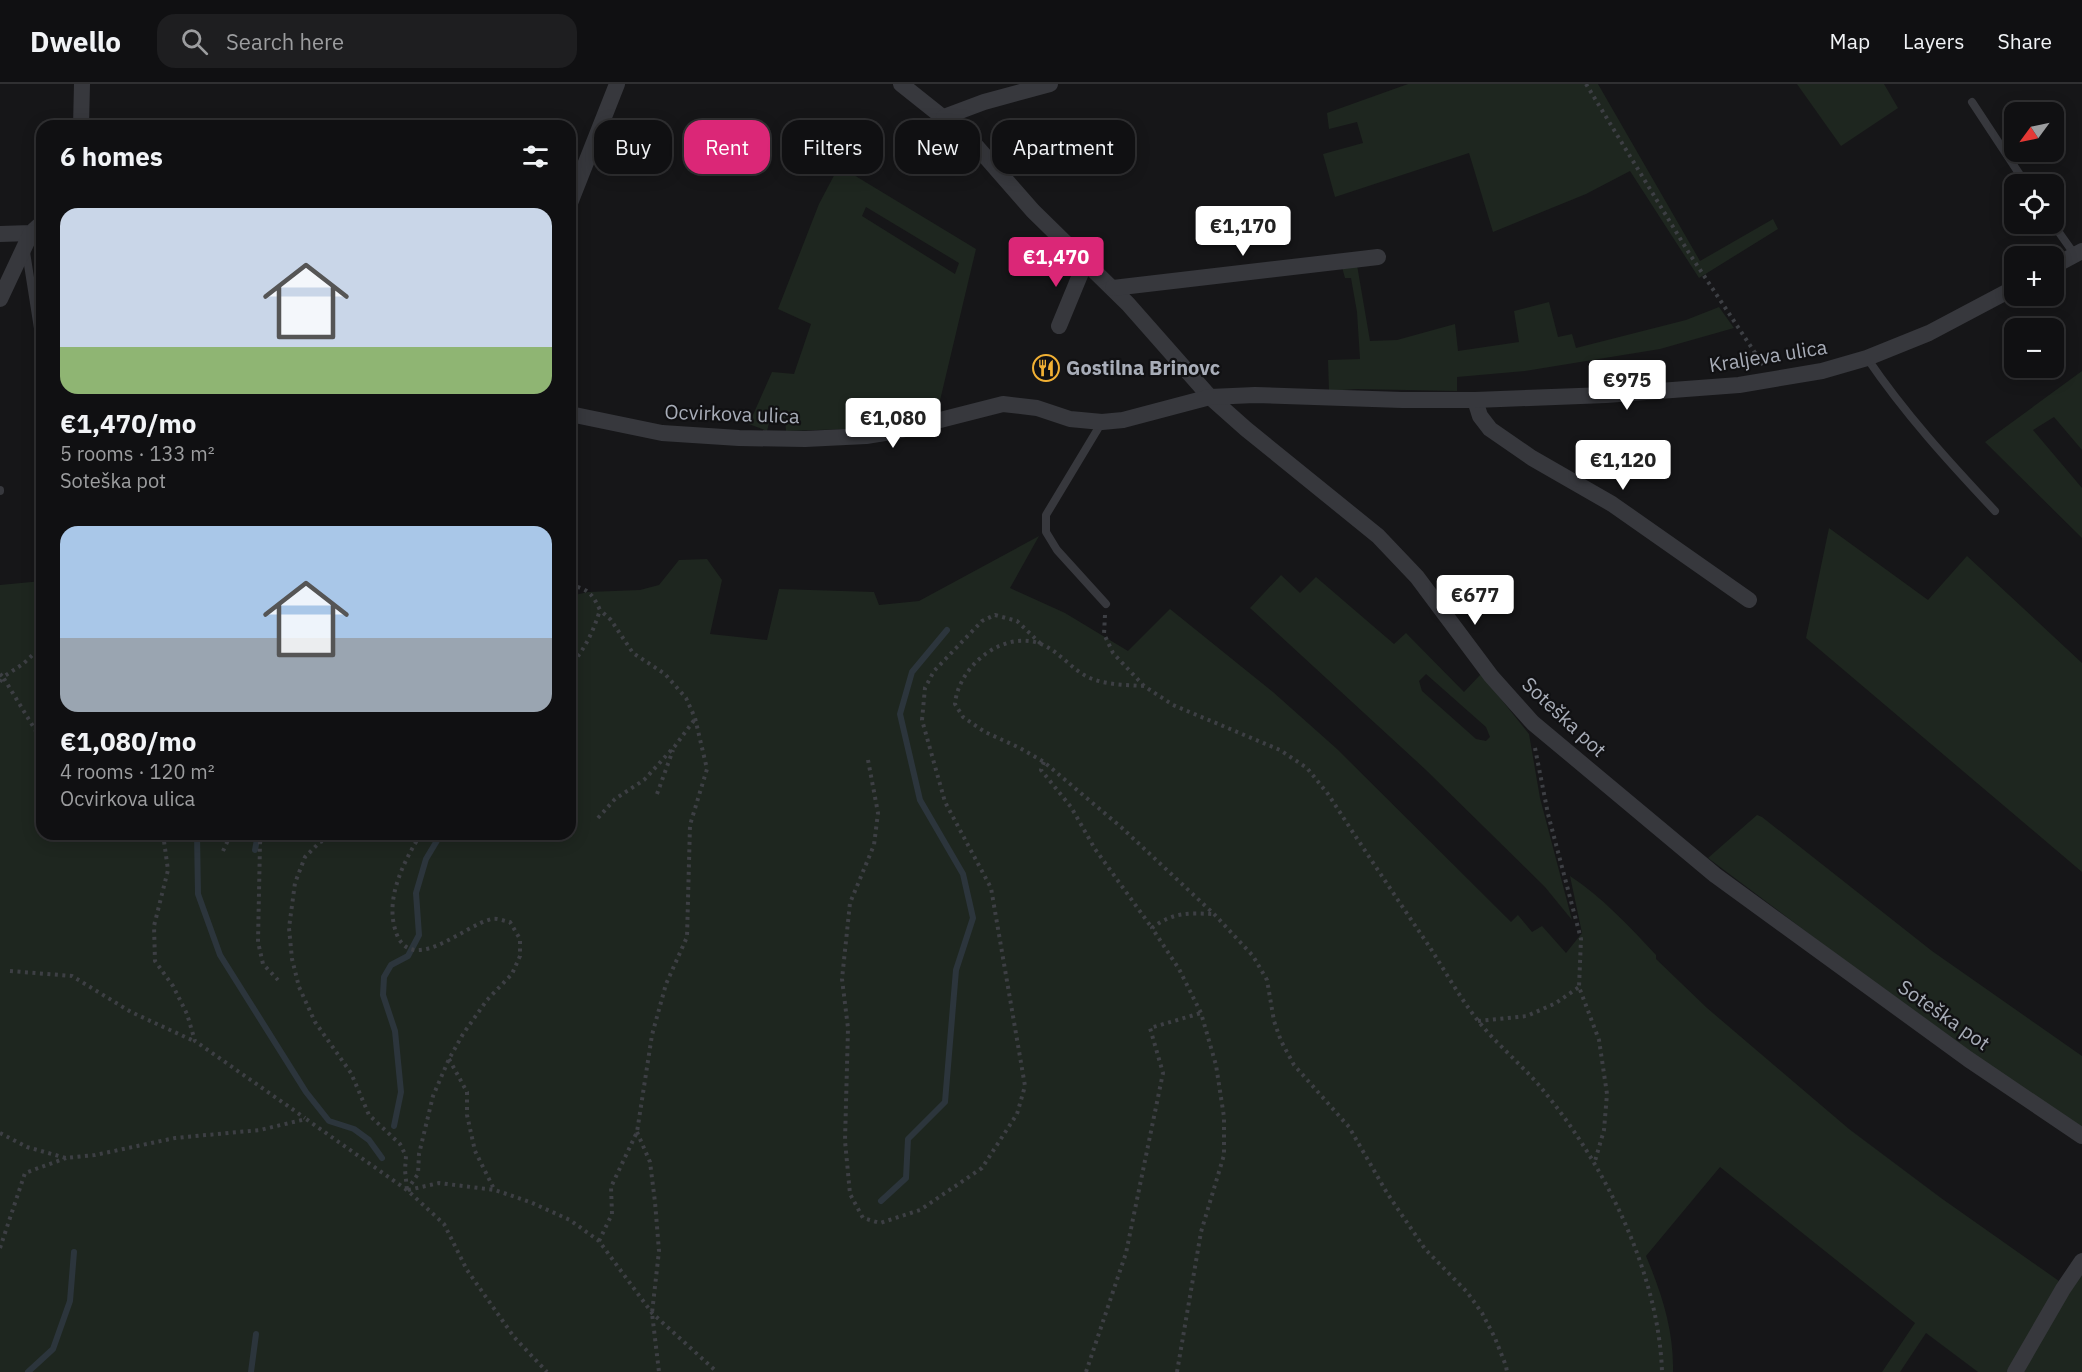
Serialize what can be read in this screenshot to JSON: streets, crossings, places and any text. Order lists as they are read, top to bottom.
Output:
{
  "streets": {
    "street": ["Kraljeva ulica", "Ocvirkova ulica", "Soteška pot"]
  },
  "crossings": [
    ["Kraljeva ulica", "Ocvirkova ulica"],
    ["Kraljeva ulica", "Soteška pot"],
    ["Ocvirkova ulica", "Soteška pot"]
  ],
  "places": {
    "restaurant": ["Gostilna Brinovc"]
  },
  "north": "bottom left",
  "page": {
    "header": "Dwello",
    "search": "Search here",
    "nav": ["Map", "Layers", "Share"],
    "map_buttons": ["+", "−"],
    "chip": [
      "Buy",
      "Rent",
      "Filters",
      "New",
      "Apartment"
    ],
    "heading": "6 homes",
    "list": [
      {
        "name": "€1,470/mo",
        "note": "5 rooms · 133 m² · Soteška pot"
      },
      {
        "name": "€1,080/mo",
        "note": "4 rooms · 120 m² · Ocvirkova ulica"
      }
    ],
    "price": [
      "€1,170",
      "€1,470",
      "€975",
      "€1,080",
      "€1,120",
      "€677"
    ]
  }
}
